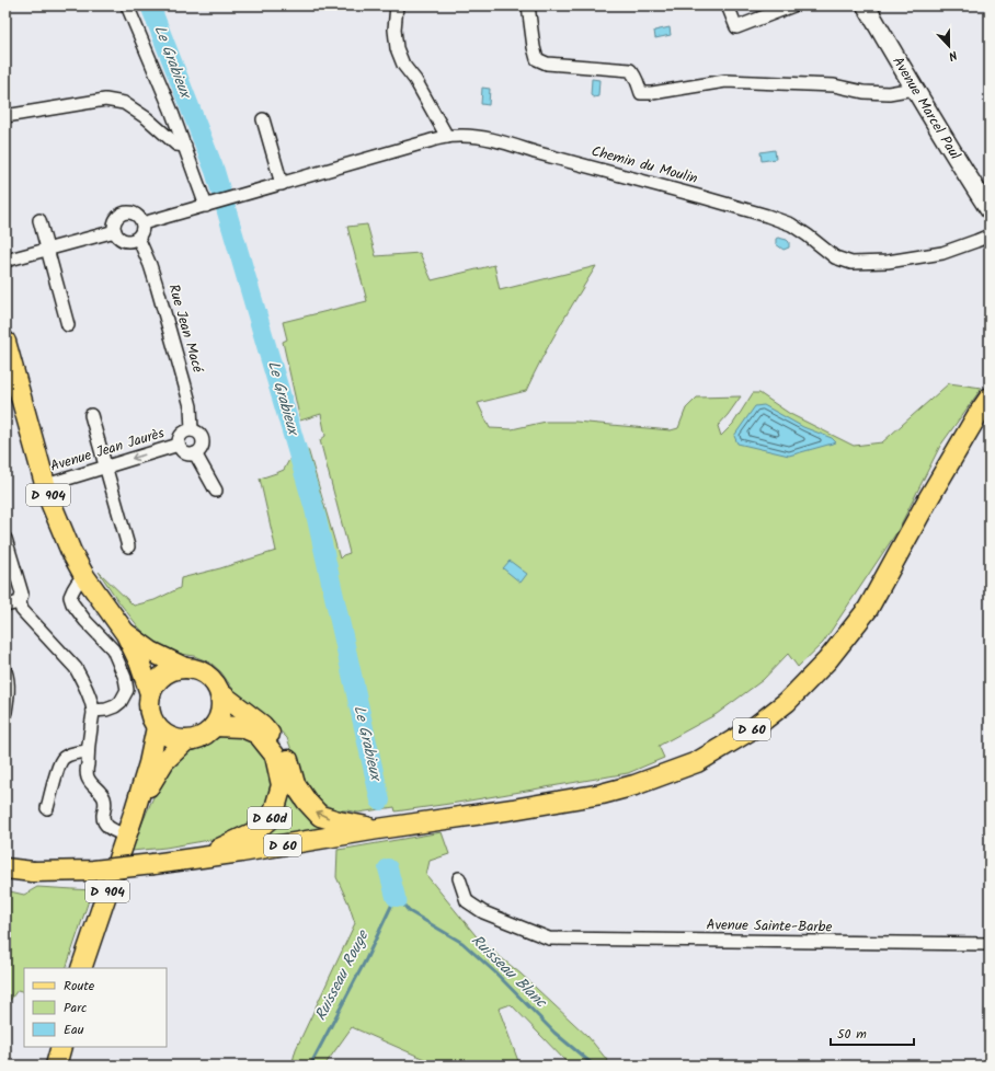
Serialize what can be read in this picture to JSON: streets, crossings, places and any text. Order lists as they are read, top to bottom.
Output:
{
  "streets": {
    "main road": [
      "Avenue Marcel Paul",
      "D 904",
      "D 60",
      "D 60d"
    ],
    "street": [
      "Chemin du Moulin",
      "Rue Jean Macé",
      "Avenue Jean Jaurès",
      "Avenue Sainte-Barbe"
    ]
  },
  "crossings": [
    ["Chemin du Moulin", "Rue Jean Macé"],
    ["Rue Jean Macé", "Avenue Jean Jaurès"],
    ["Avenue Jean Jaurès", "D 904"],
    ["D 904", "D 60d"],
    ["D 60", "D 60d"]
  ],
  "one_way": ["Avenue Jean Jaurès"],
  "water": ["Le Grabieux", "Ruisseau Blanc", "Ruisseau Rouge"],
  "legend": ["Route", "Parc", "Eau"],
  "scale_bar": "50 m",
  "north": "bottom"
}
